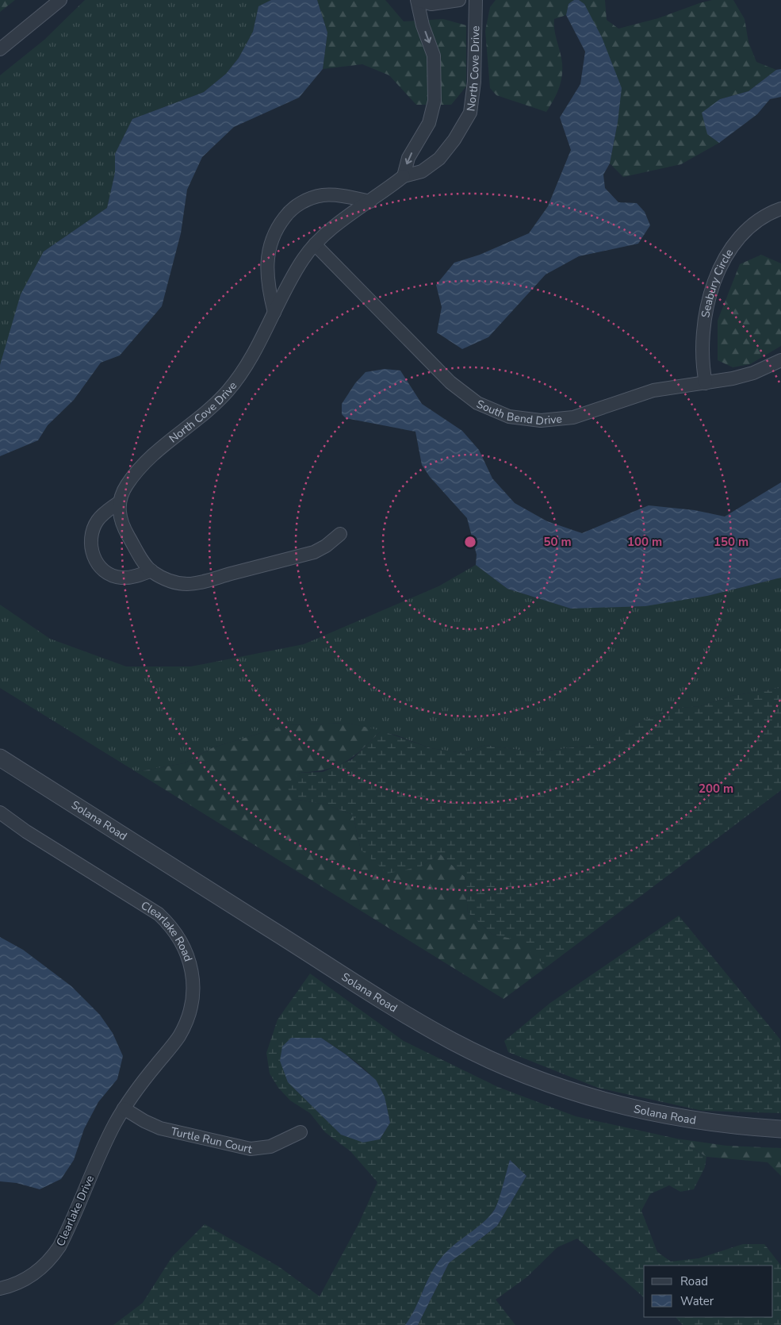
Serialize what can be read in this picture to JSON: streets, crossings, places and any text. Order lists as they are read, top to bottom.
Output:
{
  "streets": {
    "street": [
      "North Cove Drive",
      "Seabury Circle",
      "South Bend Drive",
      "Solana Road",
      "Clearlake Road",
      "Turtle Run Court",
      "Clearlake Drive"
    ]
  },
  "crossings": [
    ["North Cove Drive", "South Bend Drive"],
    ["Seabury Circle", "South Bend Drive"],
    ["Clearlake Road", "Turtle Run Court"],
    ["Clearlake Road", "Clearlake Drive"],
    ["Turtle Run Court", "Clearlake Drive"]
  ],
  "legend": ["Road", "Water"],
  "rings": [
    "50 m",
    "100 m",
    "150 m",
    "200 m"
  ]
}
